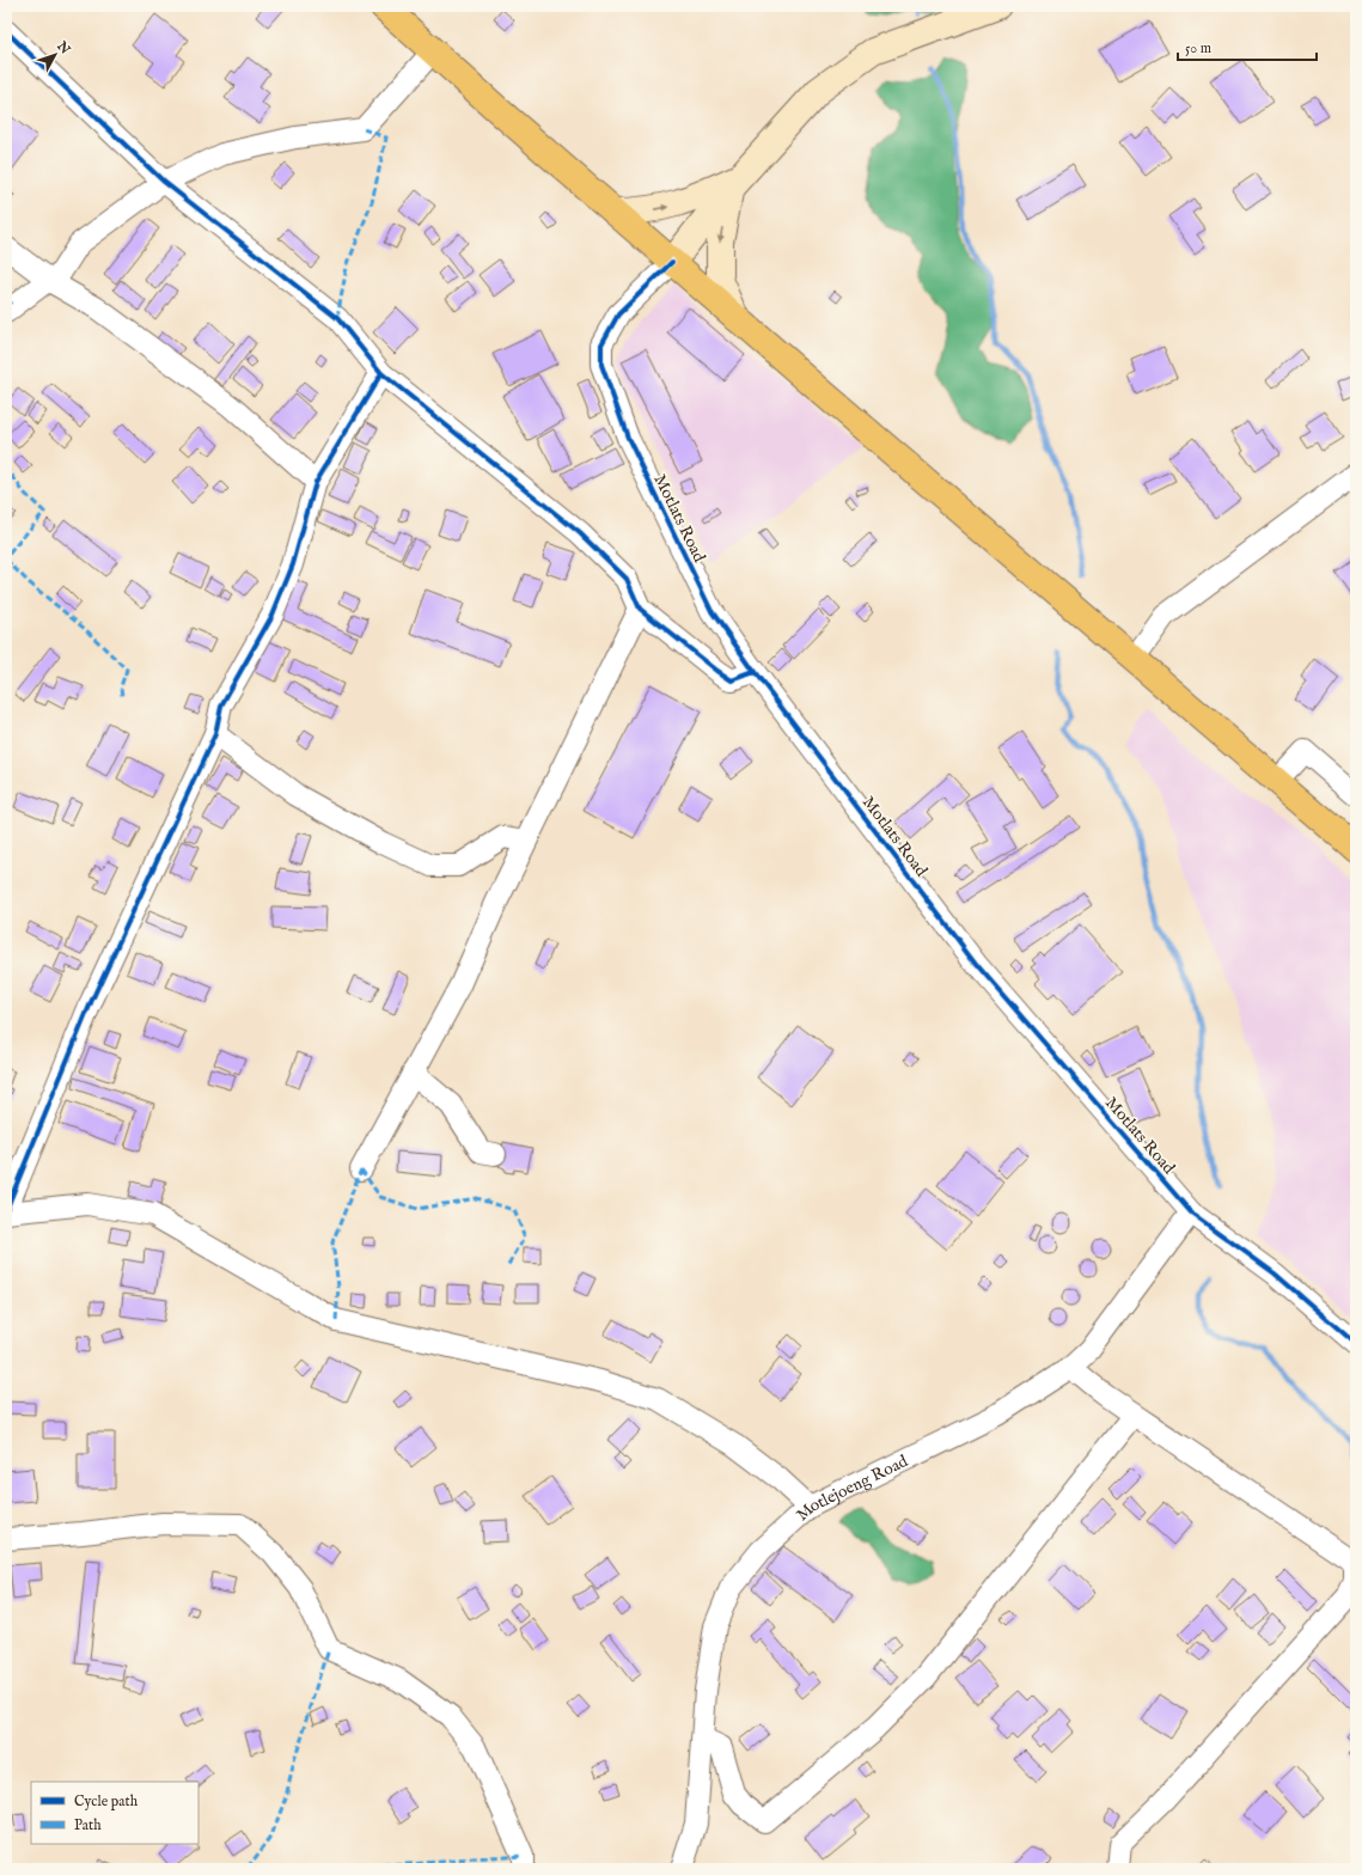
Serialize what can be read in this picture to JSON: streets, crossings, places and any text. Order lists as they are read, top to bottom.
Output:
{
  "streets": {
    "street": ["Motlats Road", "Motlejoeng Road"]
  },
  "crossings": [
    ["Motlats Road", "Motlejoeng Road"]
  ],
  "legend": ["Cycle path", "Path"],
  "scale_bar": "50 m",
  "north": "top right"
}
